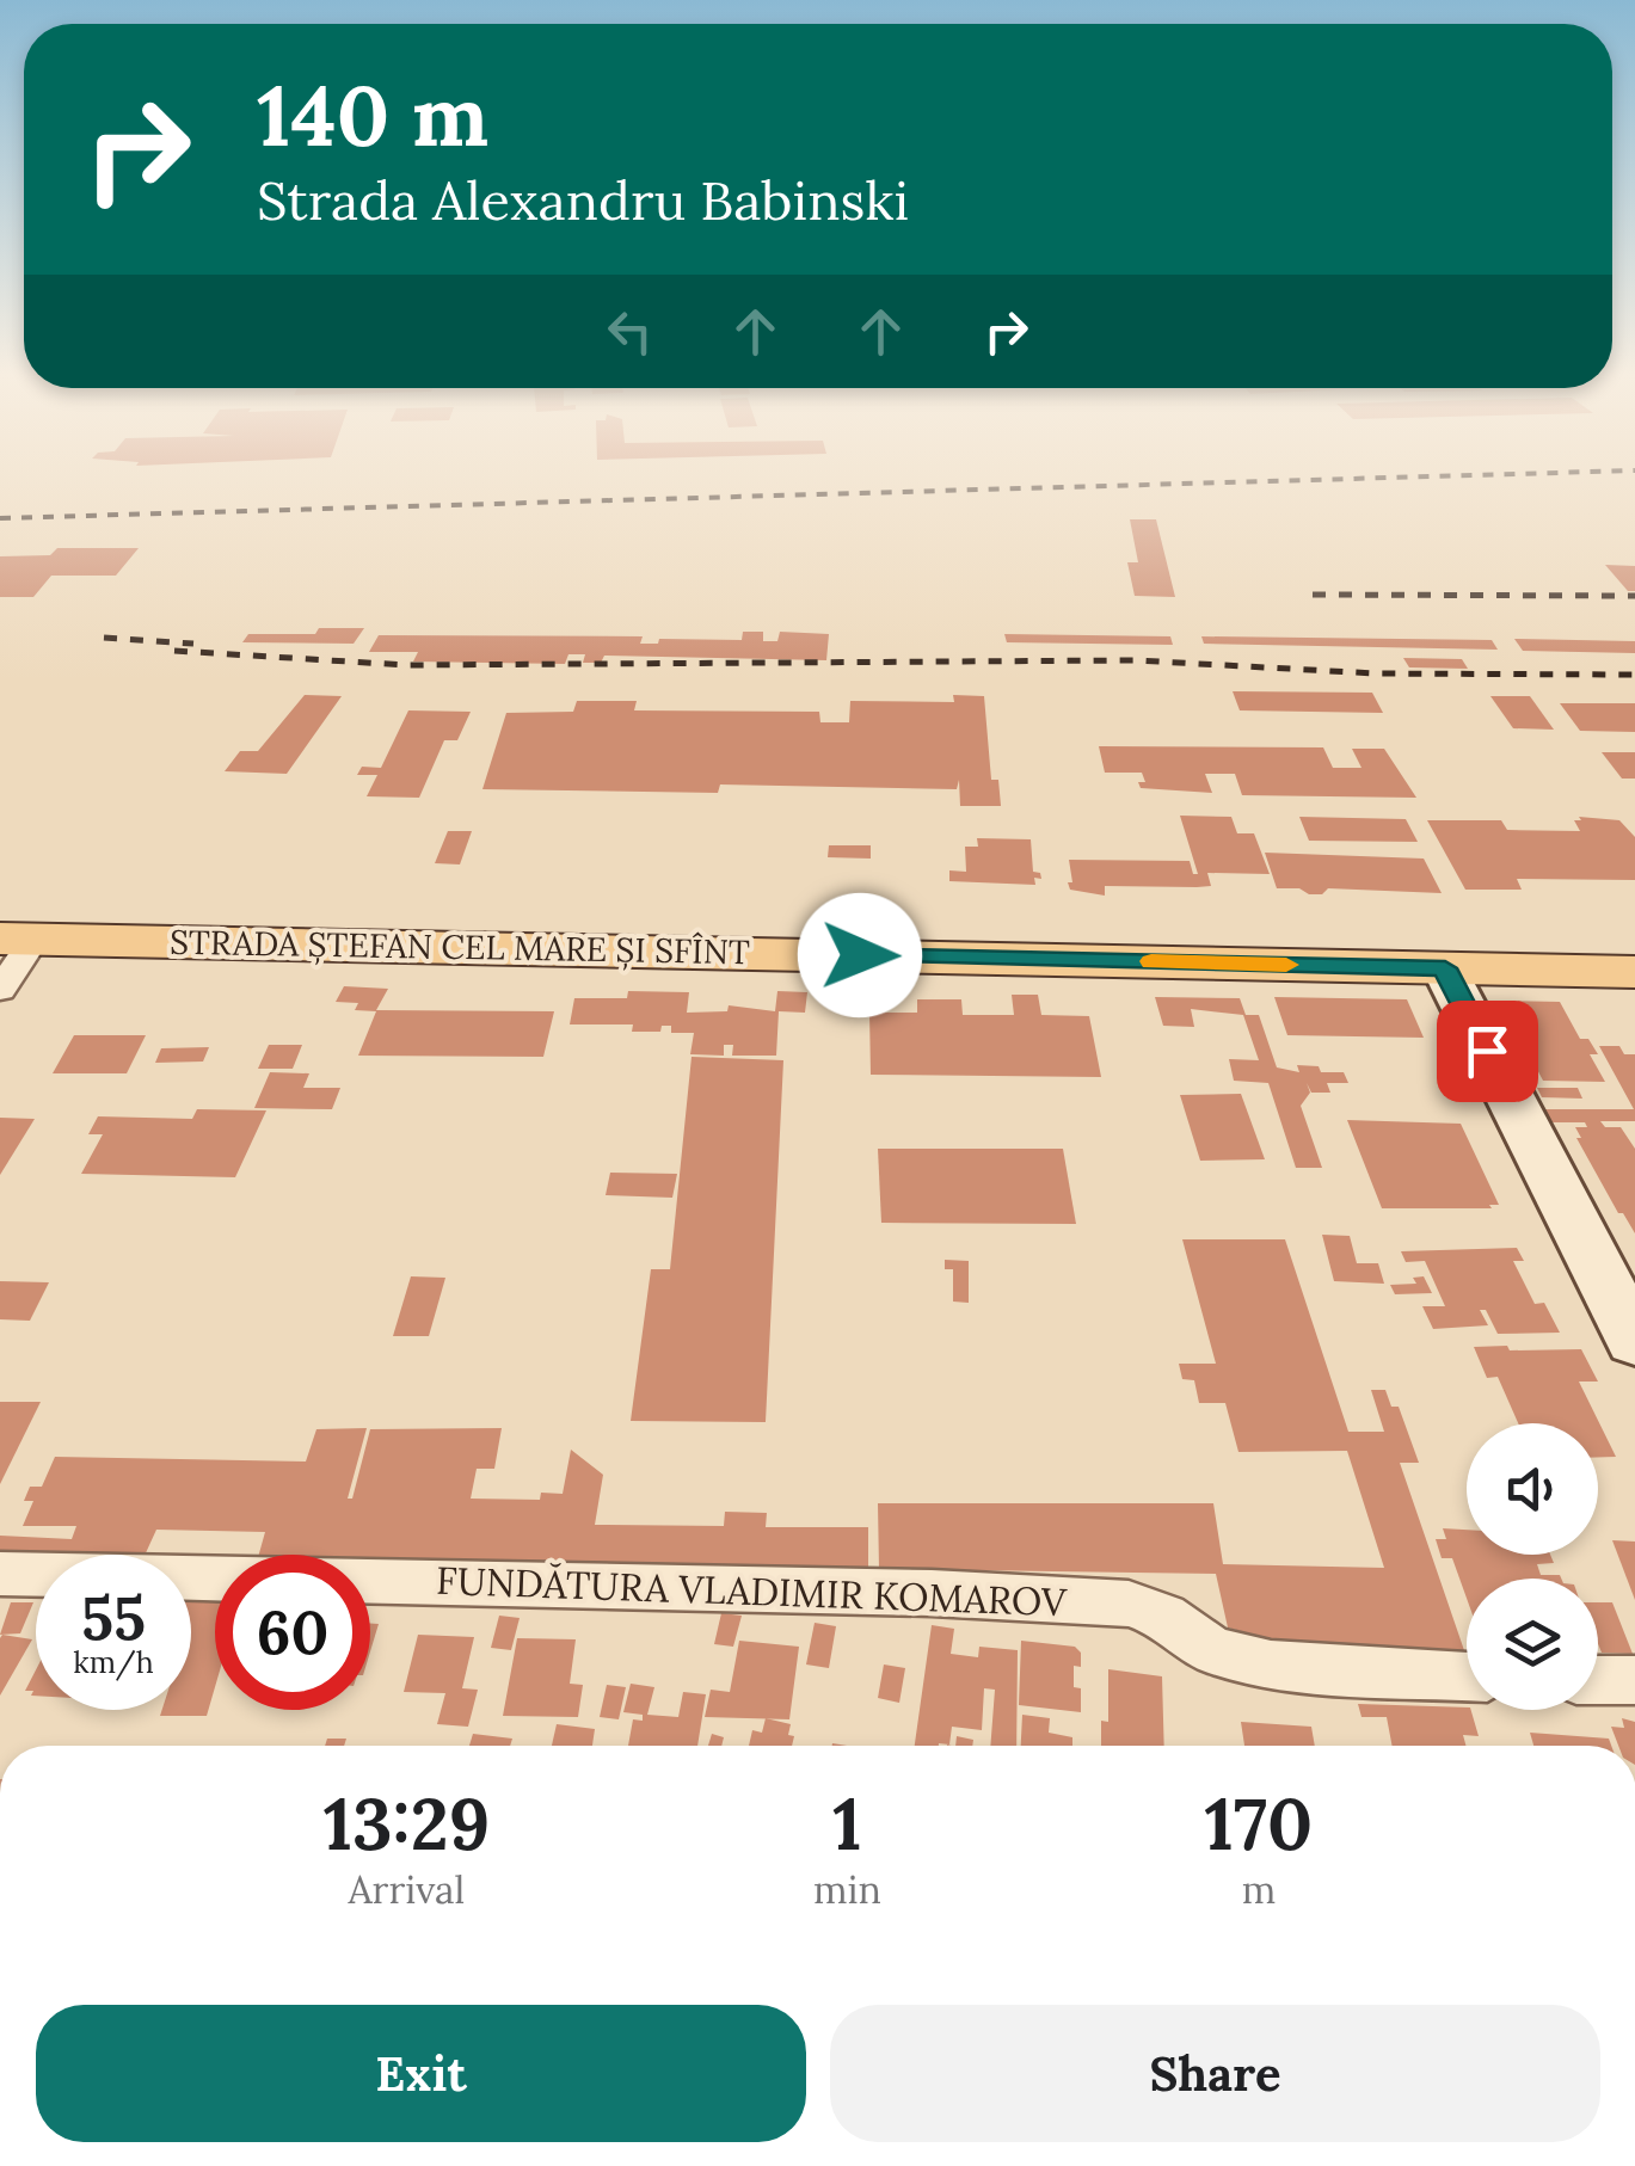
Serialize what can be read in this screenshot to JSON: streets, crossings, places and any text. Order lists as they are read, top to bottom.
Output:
{
  "streets": {
    "main road": ["STRADA ȘTEFAN CEL MARE ȘI SFÎNT"],
    "street": ["FUNDĂTURA VLADIMIR KOMAROV"]
  },
  "page": {
    "turn": ["140 m", "Strada Alexandru Babinski"],
    "speed": "55 km/h",
    "limit": "60",
    "eta": [
      "13:29",
      "Arrival",
      "1",
      "min",
      "170",
      "m"
    ],
    "buttons": ["Exit", "Share"]
  }
}
